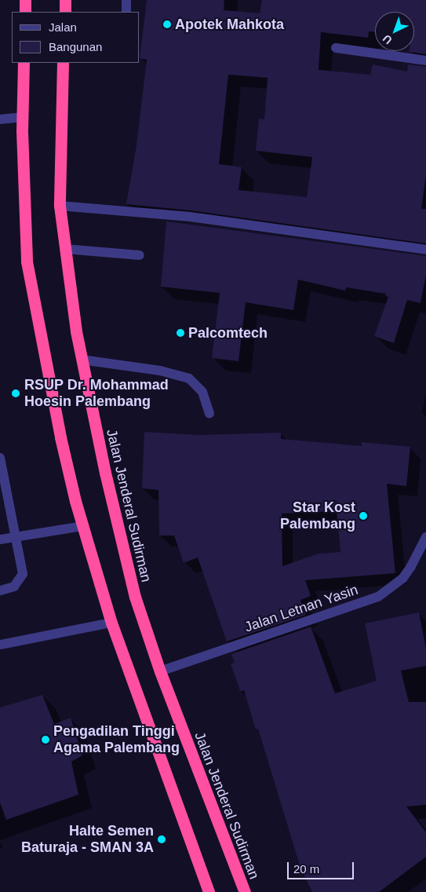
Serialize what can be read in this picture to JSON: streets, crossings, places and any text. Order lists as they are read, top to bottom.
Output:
{
  "streets": {
    "highway": ["Jalan Jenderal Sudirman"],
    "street": ["Jalan Letnan Yasin"]
  },
  "crossings": [
    ["Jalan Jenderal Sudirman", "Jalan Letnan Yasin"]
  ],
  "places": [
    "Apotek Mahkota",
    "Palcomtech",
    "RSUP Dr. Mohammad Hoesin Palembang",
    "Star Kost Palembang",
    "Pengadilan Tinggi Agama Palembang",
    "Halte Semen Baturaja - SMAN 3A"
  ],
  "legend": ["Jalan", "Bangunan"],
  "scale_bar": "20 m",
  "north": "bottom left"
}
